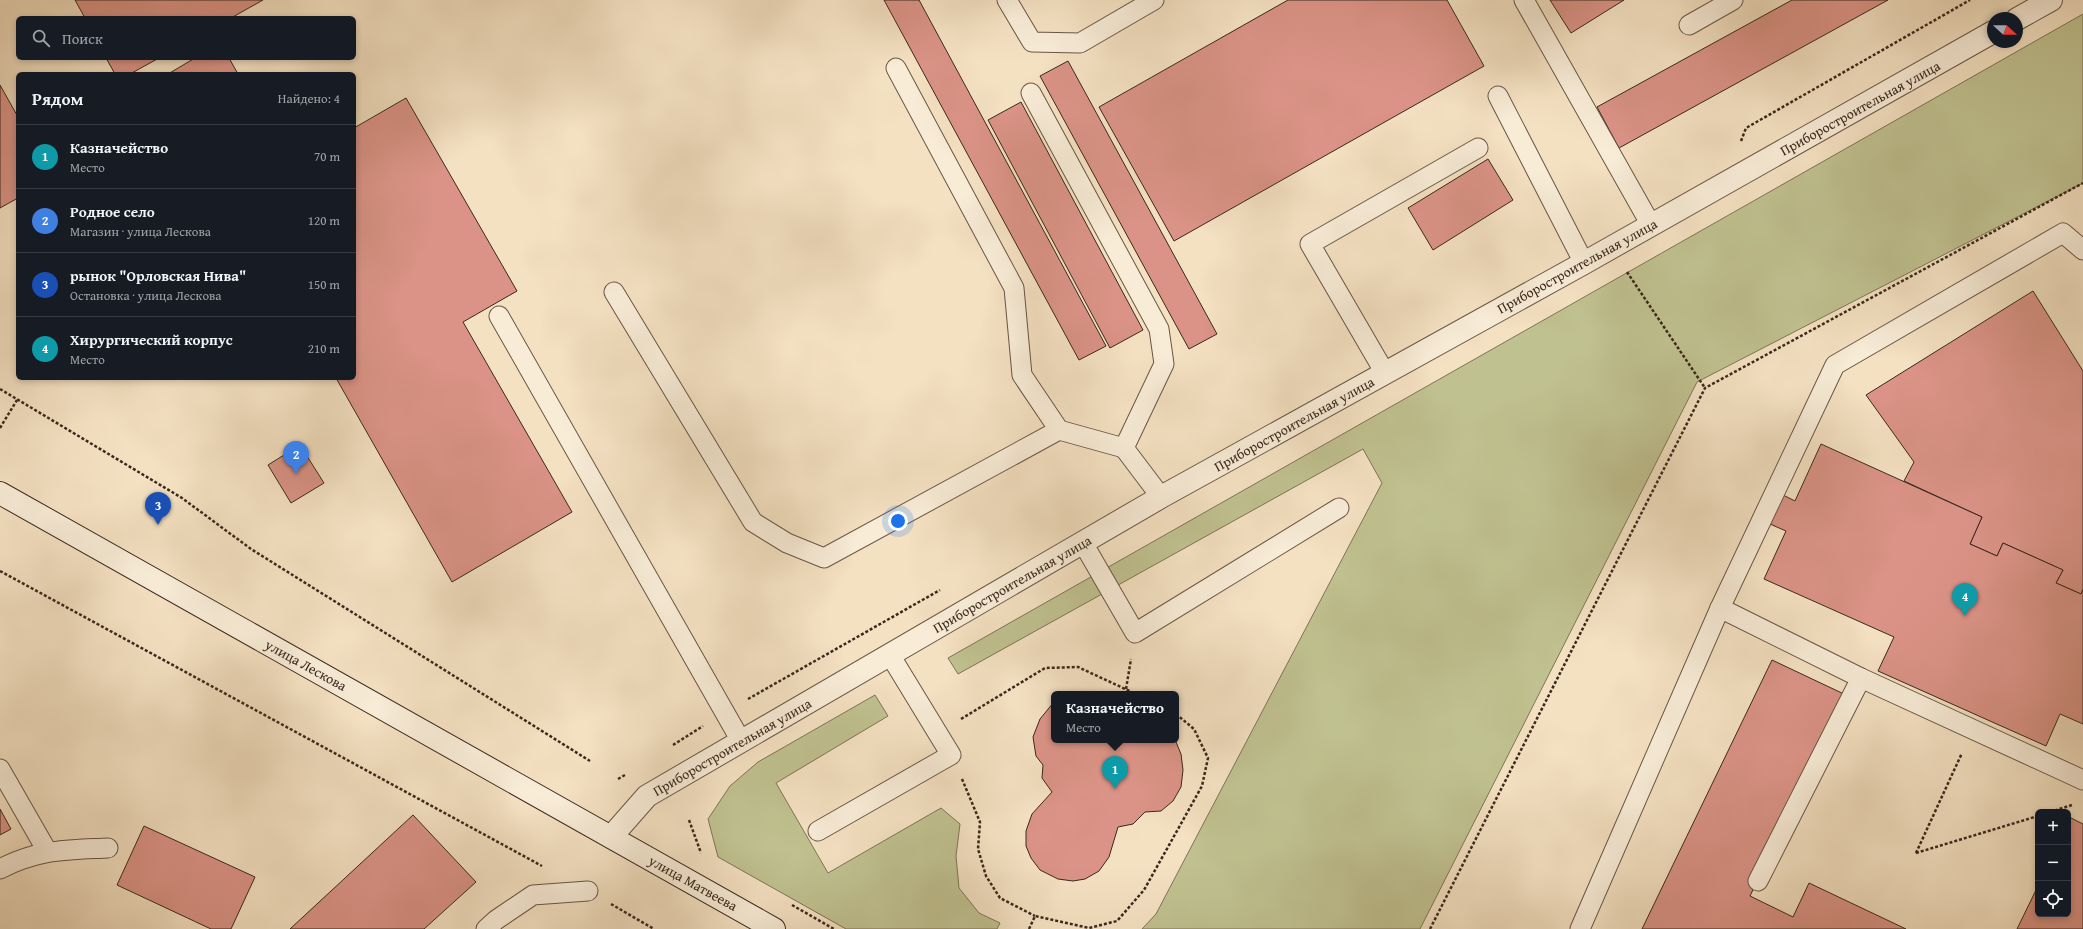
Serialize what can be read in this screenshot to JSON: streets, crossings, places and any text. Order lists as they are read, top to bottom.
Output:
{
  "streets": {
    "street": ["Приборостроительная улица", "улица Лескова", "улица Матвеева"]
  },
  "crossings": [
    ["Приборостроительная улица", "улица Лескова"],
    ["Приборостроительная улица", "улица Матвеева"],
    ["улица Лескова", "улица Матвеева"]
  ],
  "north": "right",
  "page": {
    "search": "Поиск",
    "heading": ["Рядом", "Найдено: 4"],
    "list": [
      {
        "mark": "1",
        "name": "Казначейство",
        "note": "Место",
        "value": "70 m"
      },
      {
        "mark": "2",
        "name": "Родное село",
        "note": "Магазин · улица Лескова",
        "value": "120 m"
      },
      {
        "mark": "3",
        "name": "рынок \"Орловская Нива\"",
        "note": "Остановка · улица Лескова",
        "value": "150 m"
      },
      {
        "mark": "4",
        "name": "Хирургический корпус",
        "note": "Место",
        "value": "210 m"
      }
    ],
    "pins": [
      "2",
      "3",
      "4",
      "1"
    ],
    "popup": ["Казначейство", "Место"],
    "map_buttons": ["+", "−"]
  }
}
